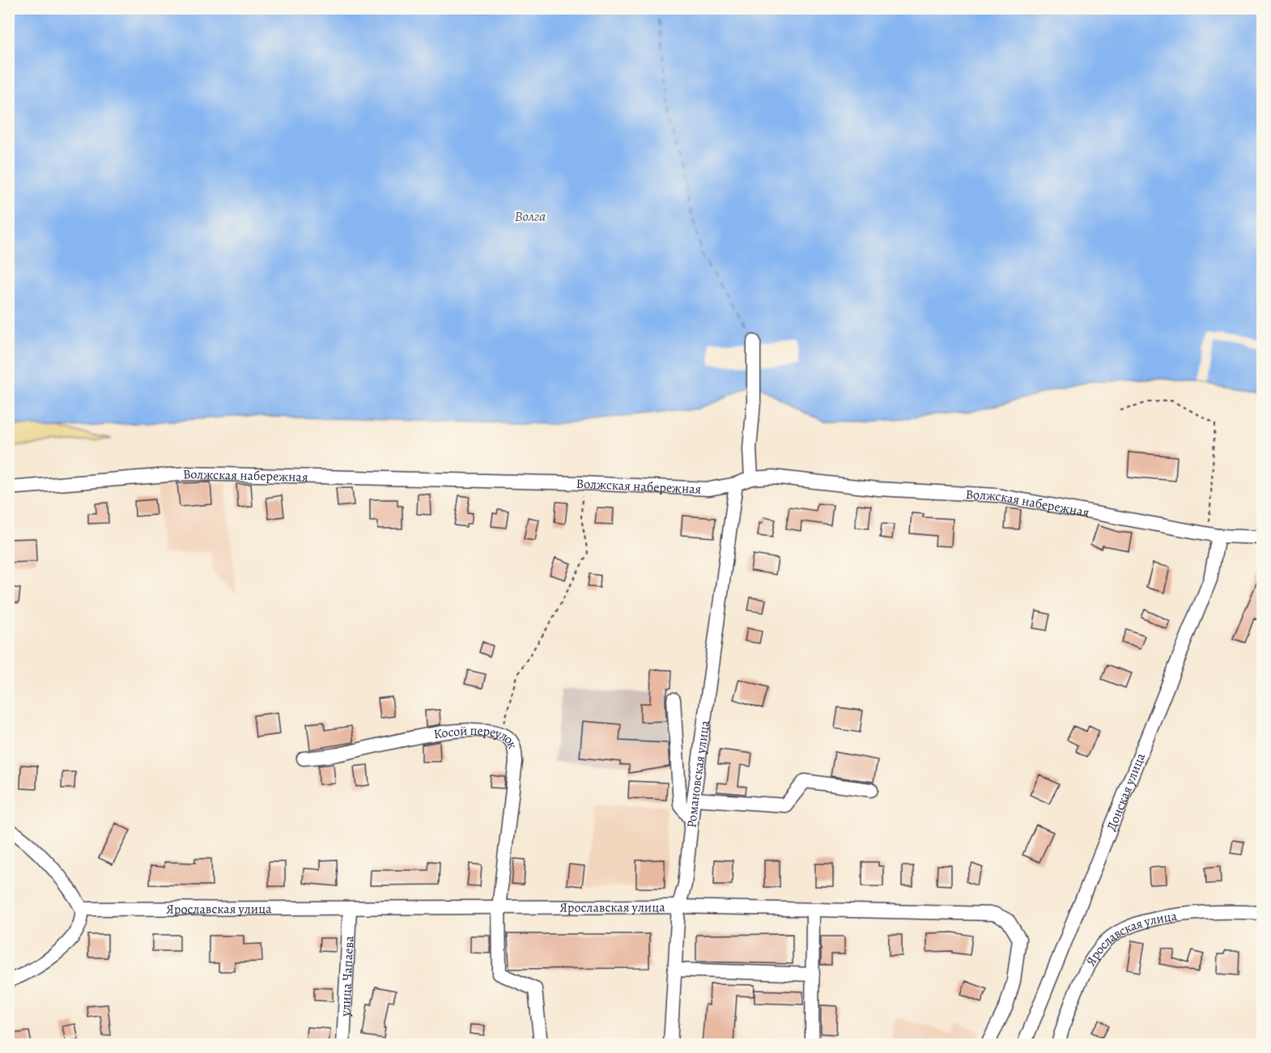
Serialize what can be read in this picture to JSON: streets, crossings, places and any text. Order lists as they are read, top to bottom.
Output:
{
  "streets": {
    "street": [
      "Волжская набережная",
      "Косой переулок",
      "Романовская улица",
      "Донская улица",
      "Ярославская улица",
      "улица Чапаева"
    ]
  },
  "crossings": [
    ["Волжская набережная", "Романовская улица"],
    ["Волжская набережная", "Донская улица"],
    ["Косой переулок", "Ярославская улица"],
    ["Романовская улица", "Ярославская улица"],
    ["Ярославская улица", "улица Чапаева"]
  ],
  "water": ["Волга"]
}
